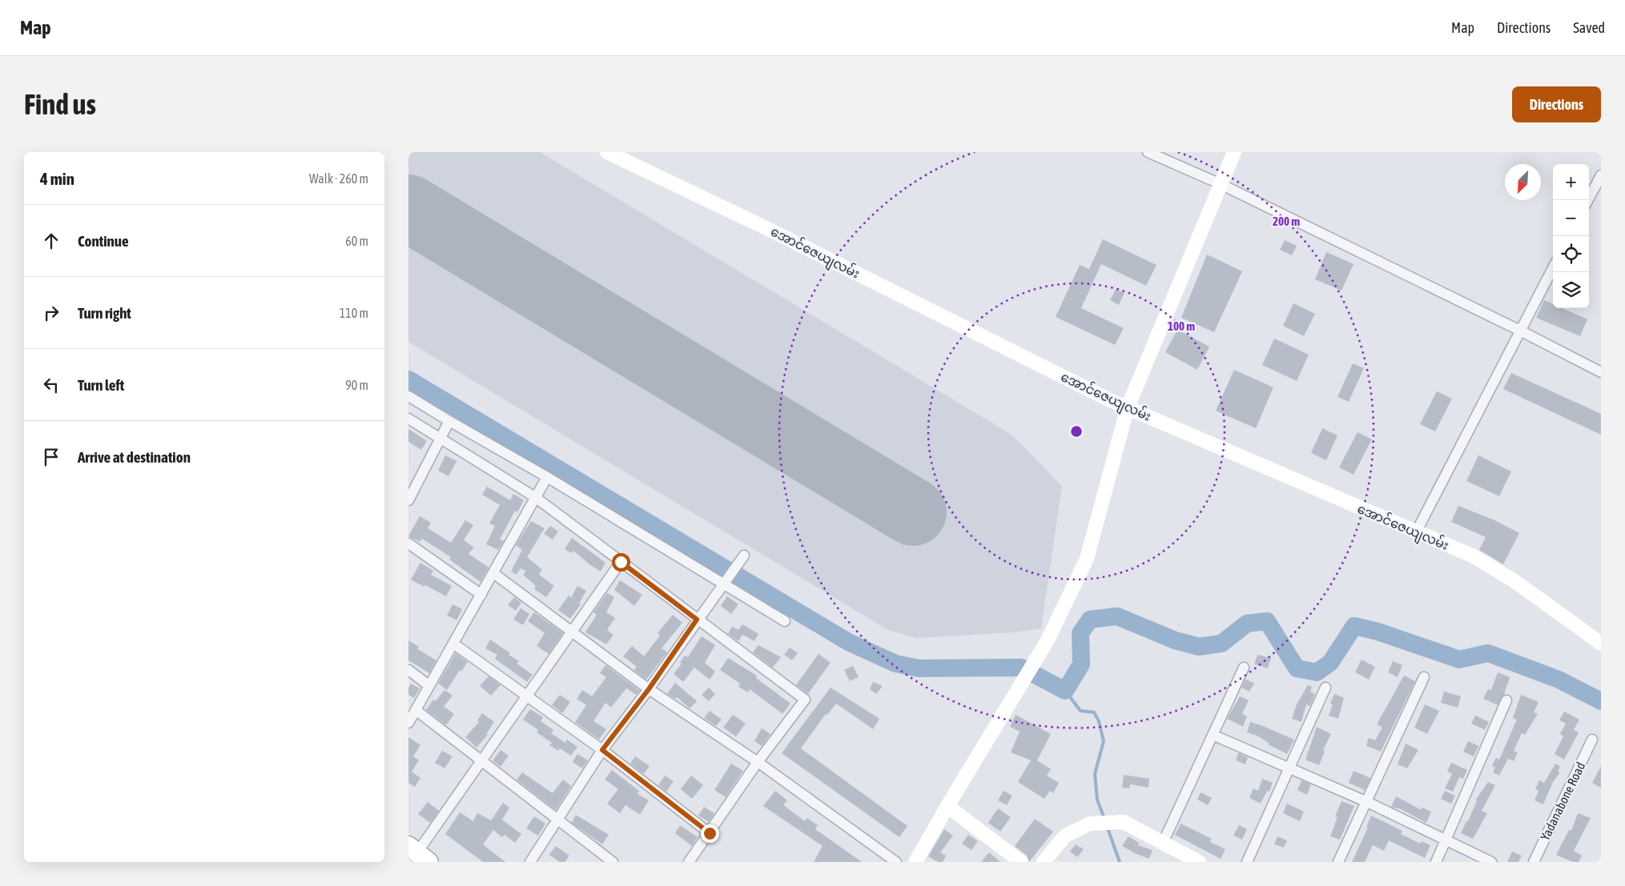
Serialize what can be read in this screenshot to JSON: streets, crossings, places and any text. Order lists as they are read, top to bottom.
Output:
{
  "streets": {
    "street": ["အောင်ဇေယျလမ်း", "Yadanabone Road"]
  },
  "north": "bottom left",
  "page": {
    "header": "Map",
    "nav": ["Map", "Directions", "Saved"],
    "buttons": "Directions",
    "title": "Find us",
    "heading": ["4 min", "Walk · 260 m"],
    "map_buttons": ["+", "−"],
    "list": [
      ["Continue", "60 m"],
      ["Turn right", "110 m"],
      ["Turn left", "90 m"],
      "Arrive at destination"
    ]
  },
  "rings": ["200 m", "100 m"]
}
